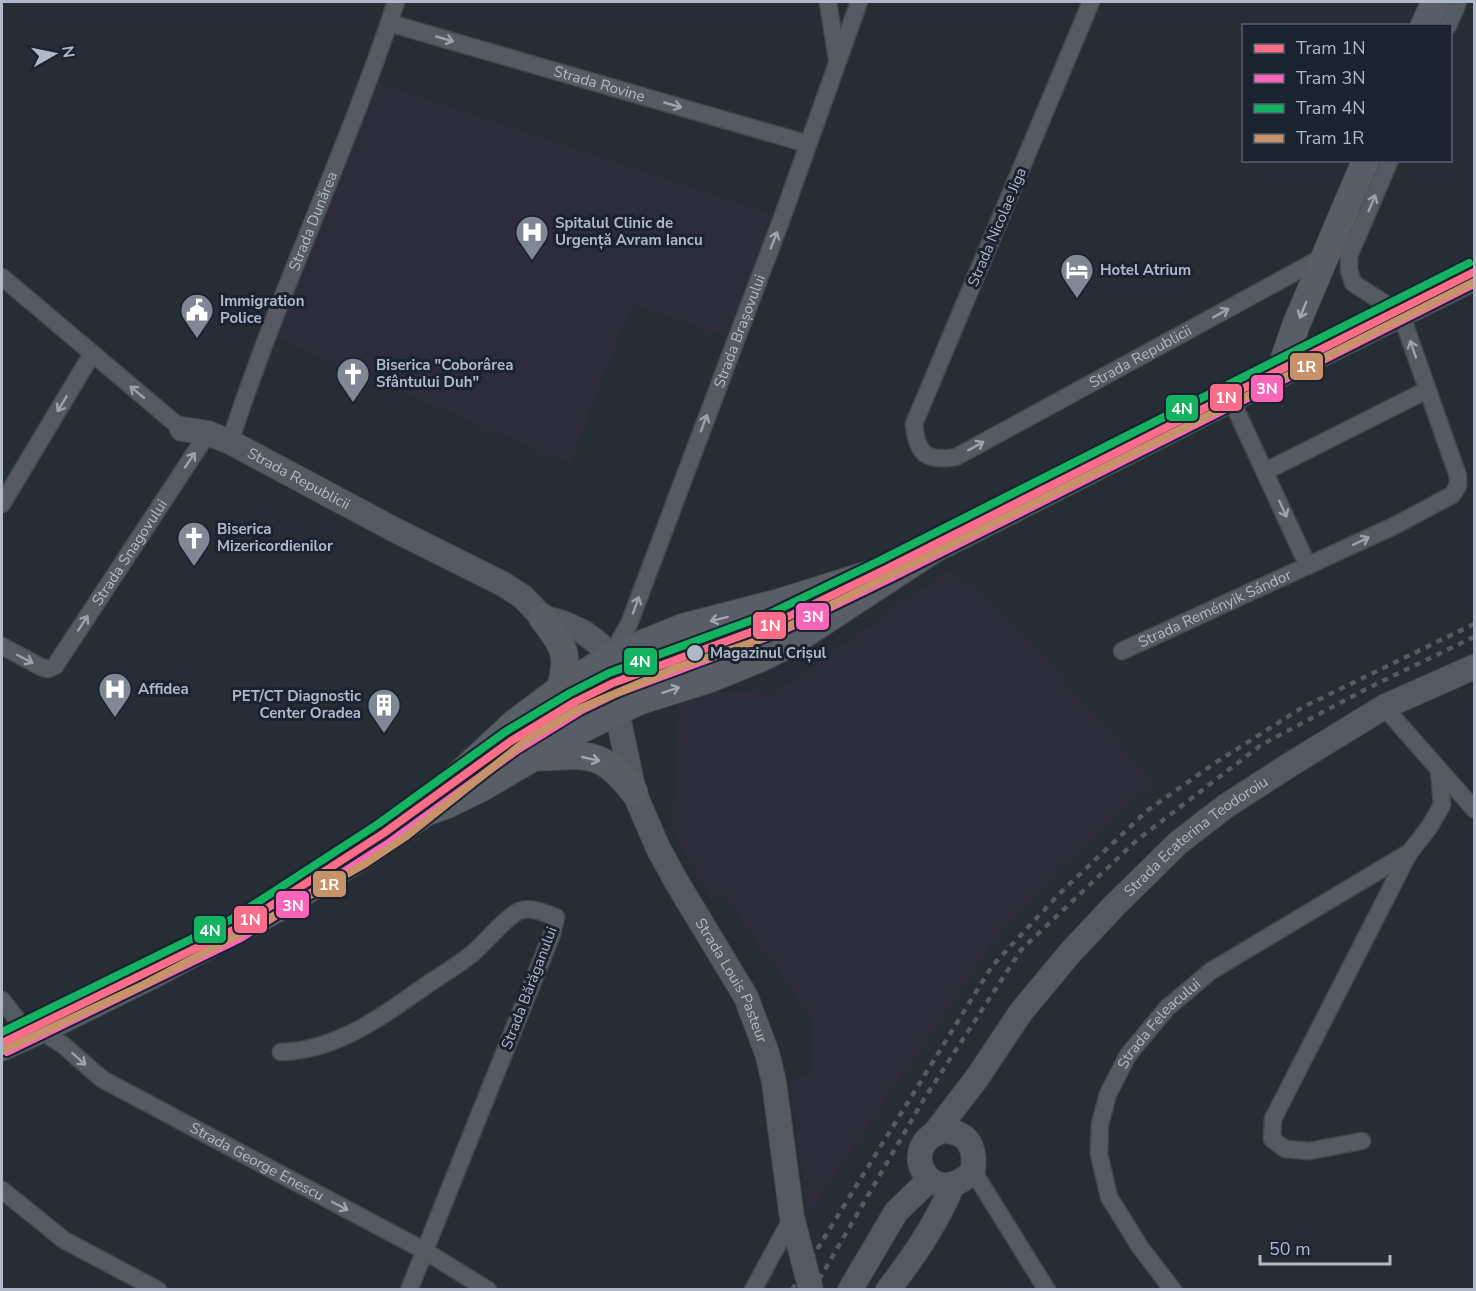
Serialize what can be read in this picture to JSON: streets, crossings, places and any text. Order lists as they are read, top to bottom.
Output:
{
  "streets": {
    "main road": ["Strada Republicii", "Strada Ecaterina Teodoroiu", "Strada Louis Pasteur"],
    "street": [
      "Strada Rovine",
      "Strada Dunărea",
      "Strada Nicolae Jiga",
      "Strada Brașovului",
      "Strada Snagovului",
      "Strada Reményik Sándor",
      "Strada Bărăganului",
      "Strada Feleacului",
      "Strada George Enescu"
    ]
  },
  "crossings": [
    ["Strada Rovine", "Strada Dunărea"],
    ["Strada Rovine", "Strada Brașovului"],
    ["Strada Dunărea", "Strada Republicii"],
    ["Strada Dunărea", "Strada Snagovului"],
    ["Strada Nicolae Jiga", "Strada Republicii"],
    ["Strada Brașovului", "Strada Republicii"],
    ["Strada Brașovului", "Strada Louis Pasteur"],
    ["Strada Republicii", "Strada Snagovului"],
    ["Strada Republicii", "Strada Louis Pasteur"],
    ["Strada Bărăganului", "Strada George Enescu"]
  ],
  "one_way": ["Strada Rovine", "Strada Brașovului", "Strada George Enescu"],
  "places": {
    "hospital": ["Spitalul Clinic de Urgență Avram Iancu", "Affidea"],
    "hotel": ["Hotel Atrium"],
    "public building": ["Immigration Police"],
    "church": ["Biserica \"Coborârea Sfântului Duh\"", "Biserica Mizericordienilor"],
    "other": ["Magazinul Crișul"],
    "building": ["PET/CT Diagnostic Center Oradea"]
  },
  "lines": [
    "tram line 4N",
    "tram line 1N",
    "tram line 1R",
    "tram line 3N"
  ],
  "legend": [
    "Tram 1N",
    "Tram 3N",
    "Tram 4N",
    "Tram 1R"
  ],
  "scale_bar": "50 m",
  "north": "right"
}
